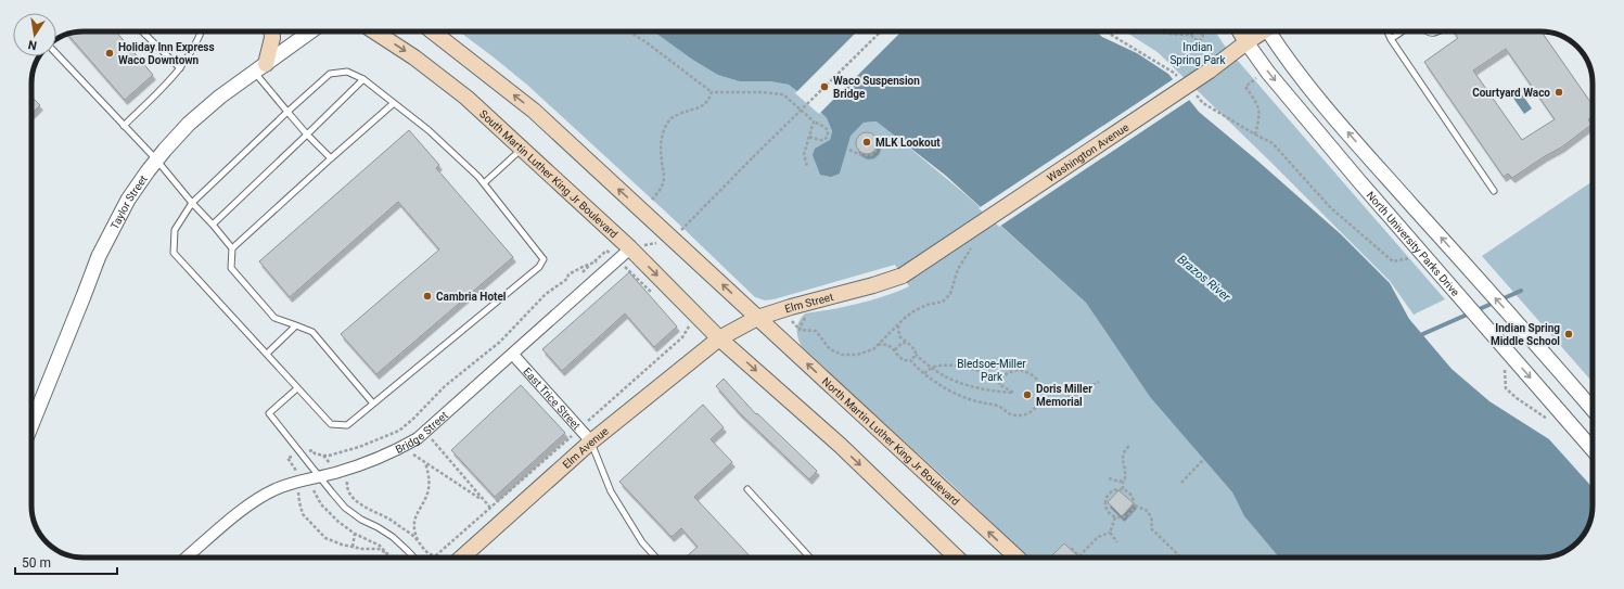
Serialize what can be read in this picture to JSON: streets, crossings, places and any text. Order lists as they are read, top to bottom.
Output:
{
  "streets": {
    "main road": [
      "Washington Avenue",
      "South Martin Luther King Jr Boulevard",
      "North University Parks Drive",
      "Elm Street",
      "North Martin Luther King Jr Boulevard",
      "Elm Avenue"
    ],
    "street": ["Taylor Street", "East Trice Street", "Bridge Street"]
  },
  "crossings": [
    ["Washington Avenue", "North University Parks Drive"],
    ["Washington Avenue", "Elm Street"],
    ["South Martin Luther King Jr Boulevard", "Elm Street"],
    ["South Martin Luther King Jr Boulevard", "Bridge Street"],
    ["South Martin Luther King Jr Boulevard", "Elm Avenue"],
    ["Elm Street", "North Martin Luther King Jr Boulevard"],
    ["Elm Street", "Elm Avenue"],
    ["East Trice Street", "Bridge Street"],
    ["East Trice Street", "Elm Avenue"]
  ],
  "one_way": ["North University Parks Drive"],
  "water": ["Brazos River"],
  "parks": ["Indian Spring Park", "Bledsoe-Miller Park"],
  "places": [
    "Holiday Inn Express Waco Downtown",
    "Waco Suspension Bridge",
    "Courtyard Waco",
    "MLK Lookout",
    "Cambria Hotel",
    "Indian Spring Middle School",
    "Doris Miller Memorial"
  ],
  "scale_bar": "50 m",
  "north": "bottom"
}
